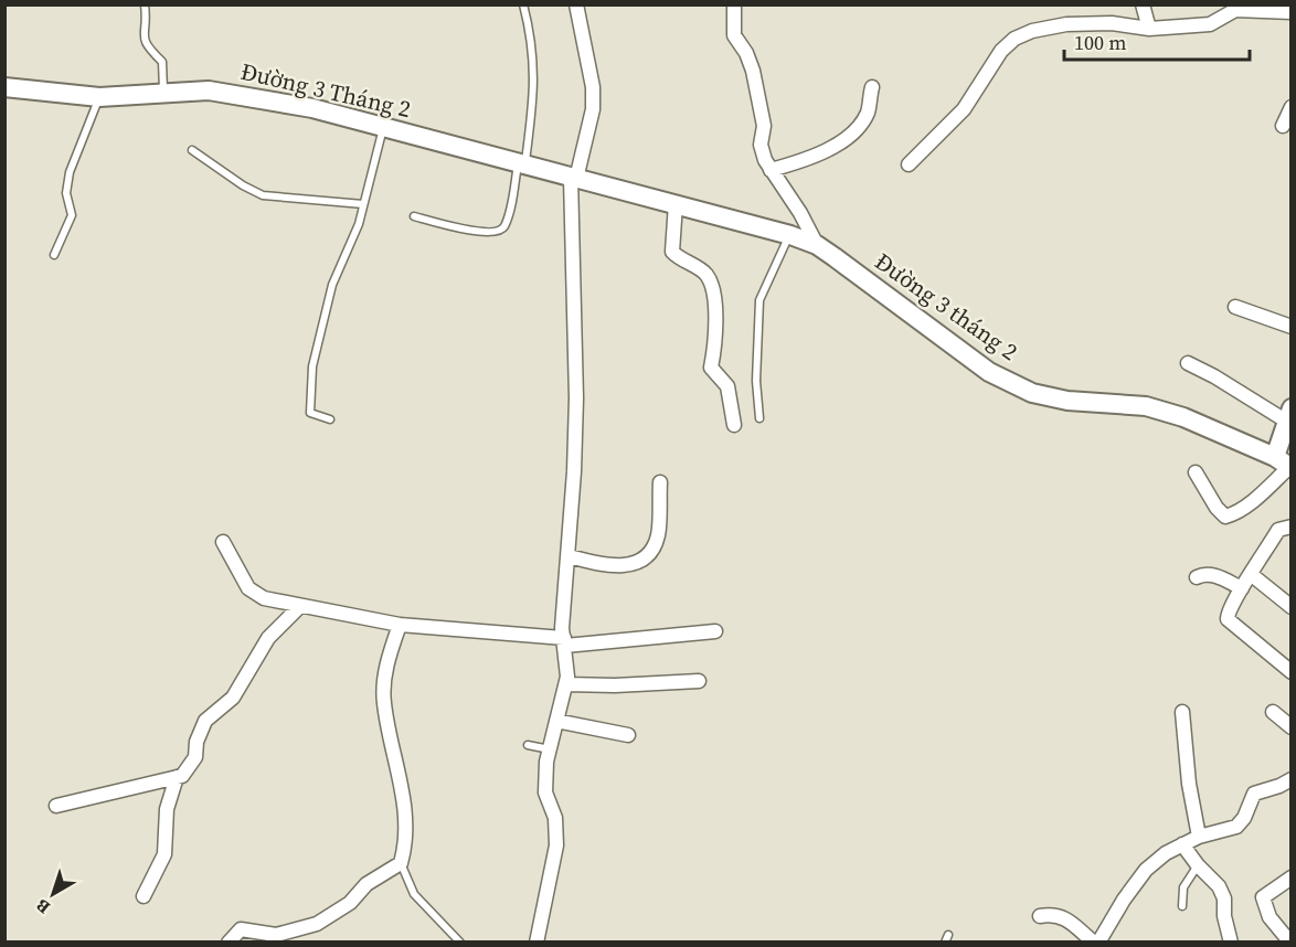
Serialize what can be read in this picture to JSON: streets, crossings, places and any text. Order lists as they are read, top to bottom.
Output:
{
  "streets": {
    "main road": ["Đường 3 Tháng 2", "Đường 3 tháng 2"]
  },
  "crossings": [
    ["Đường 3 Tháng 2", "Đường 3 tháng 2"]
  ],
  "scale_bar": "100 m",
  "north": "bottom left"
}
